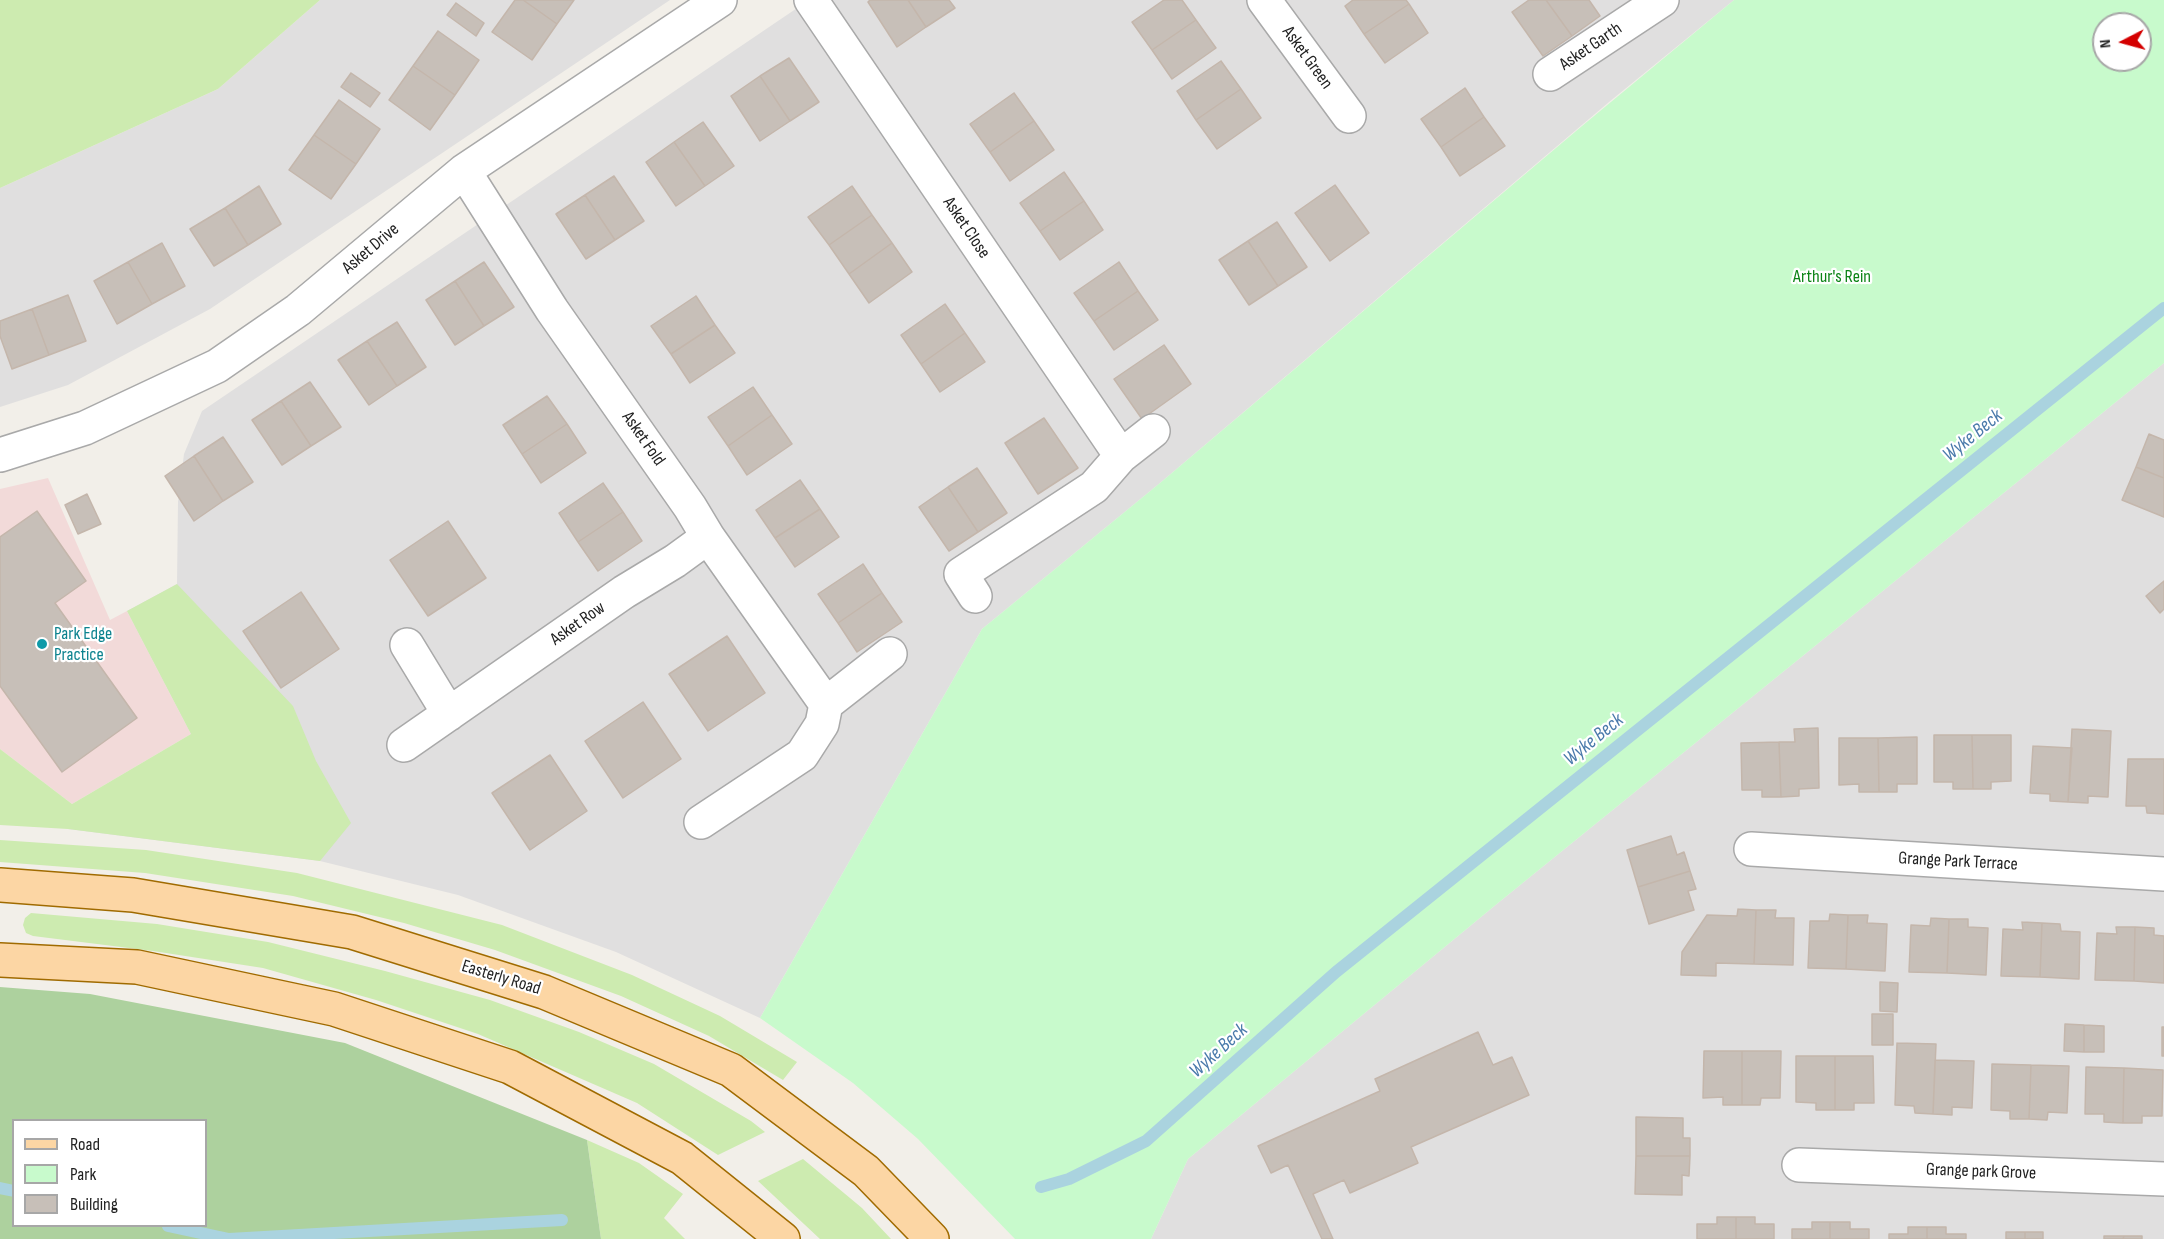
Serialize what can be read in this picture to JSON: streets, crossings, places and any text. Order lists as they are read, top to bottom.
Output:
{
  "streets": {
    "main road": ["Easterly Road"],
    "street": [
      "Asket Garth",
      "Asket Green",
      "Asket Close",
      "Asket Drive",
      "Asket Fold",
      "Asket Row",
      "Grange Park Terrace",
      "Grange park Grove"
    ]
  },
  "crossings": [
    ["Asket Drive", "Asket Fold"],
    ["Asket Fold", "Asket Row"]
  ],
  "water": ["Wyke Beck"],
  "parks": ["Arthur's Rein"],
  "places": ["Park Edge Practice"],
  "legend": ["Road", "Park", "Building"],
  "north": "left"
}
